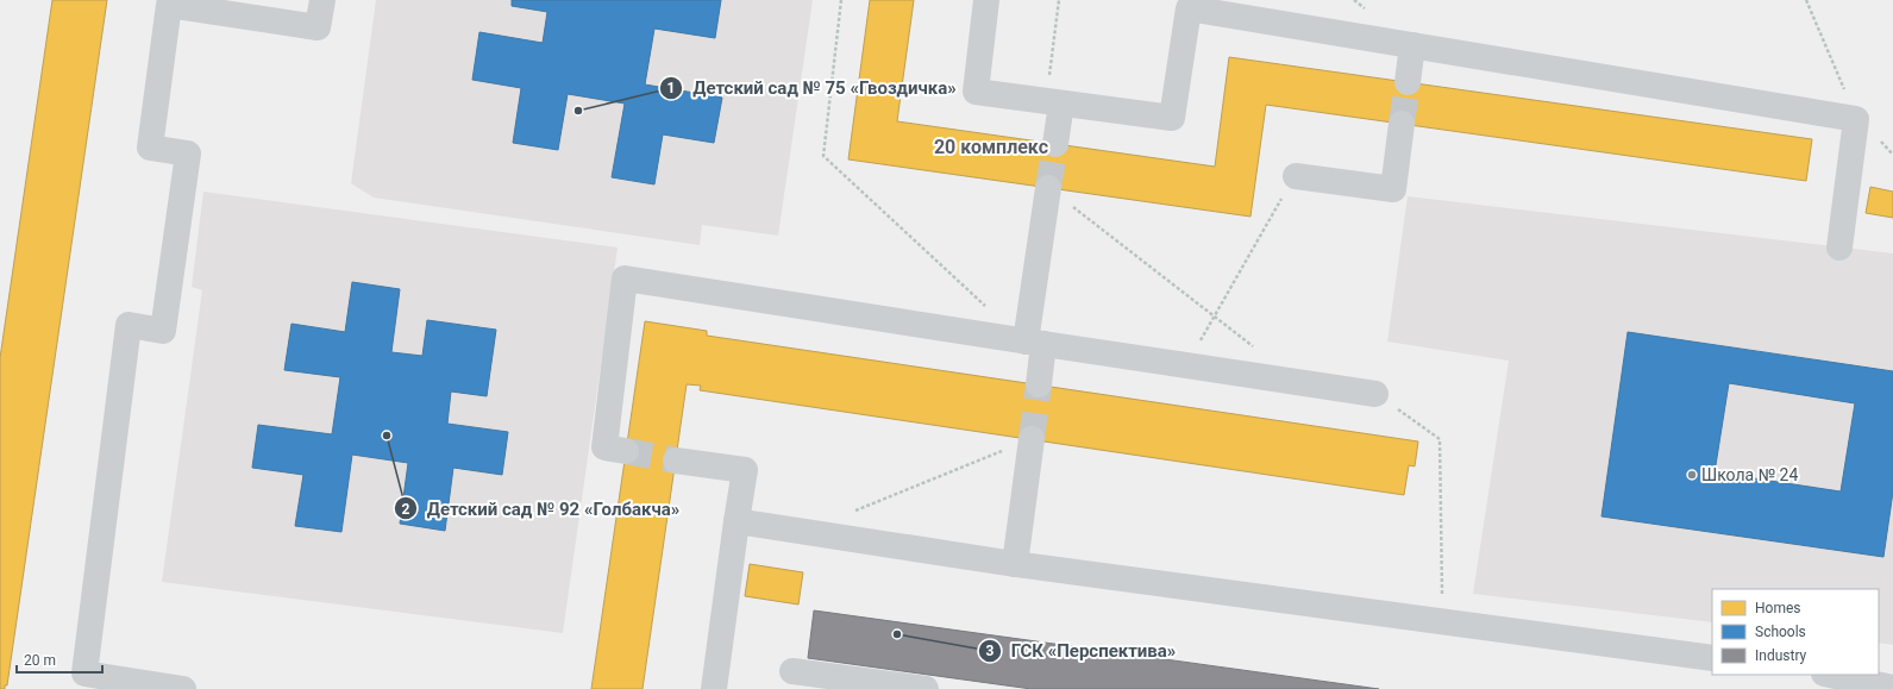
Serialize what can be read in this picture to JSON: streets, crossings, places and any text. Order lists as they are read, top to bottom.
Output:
{
  "districts": ["20 комплекс"],
  "places": [
    "Детский сад № 75 «Гвоздичка»",
    "Детский сад № 92 «Голбакча»",
    "Школа № 24",
    "ГСК «Перспектива»"
  ],
  "legend": ["Homes", "Schools", "Industry"],
  "scale_bar": "20 m"
}
